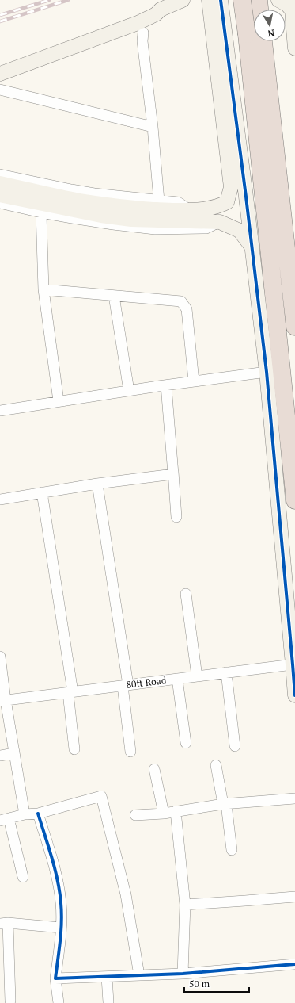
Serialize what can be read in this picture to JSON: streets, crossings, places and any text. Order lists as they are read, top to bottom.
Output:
{
  "streets": {
    "street": ["80ft Road"]
  },
  "scale_bar": "50 m",
  "north": "bottom"
}
